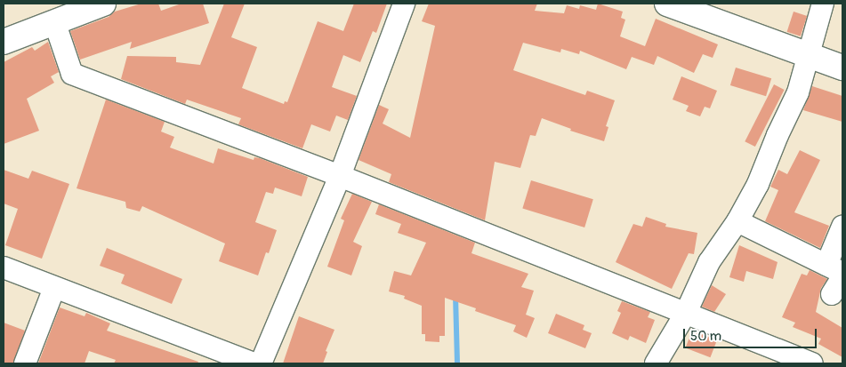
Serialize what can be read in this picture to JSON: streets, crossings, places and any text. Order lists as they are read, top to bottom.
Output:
{
  "scale_bar": "50 m"
}
